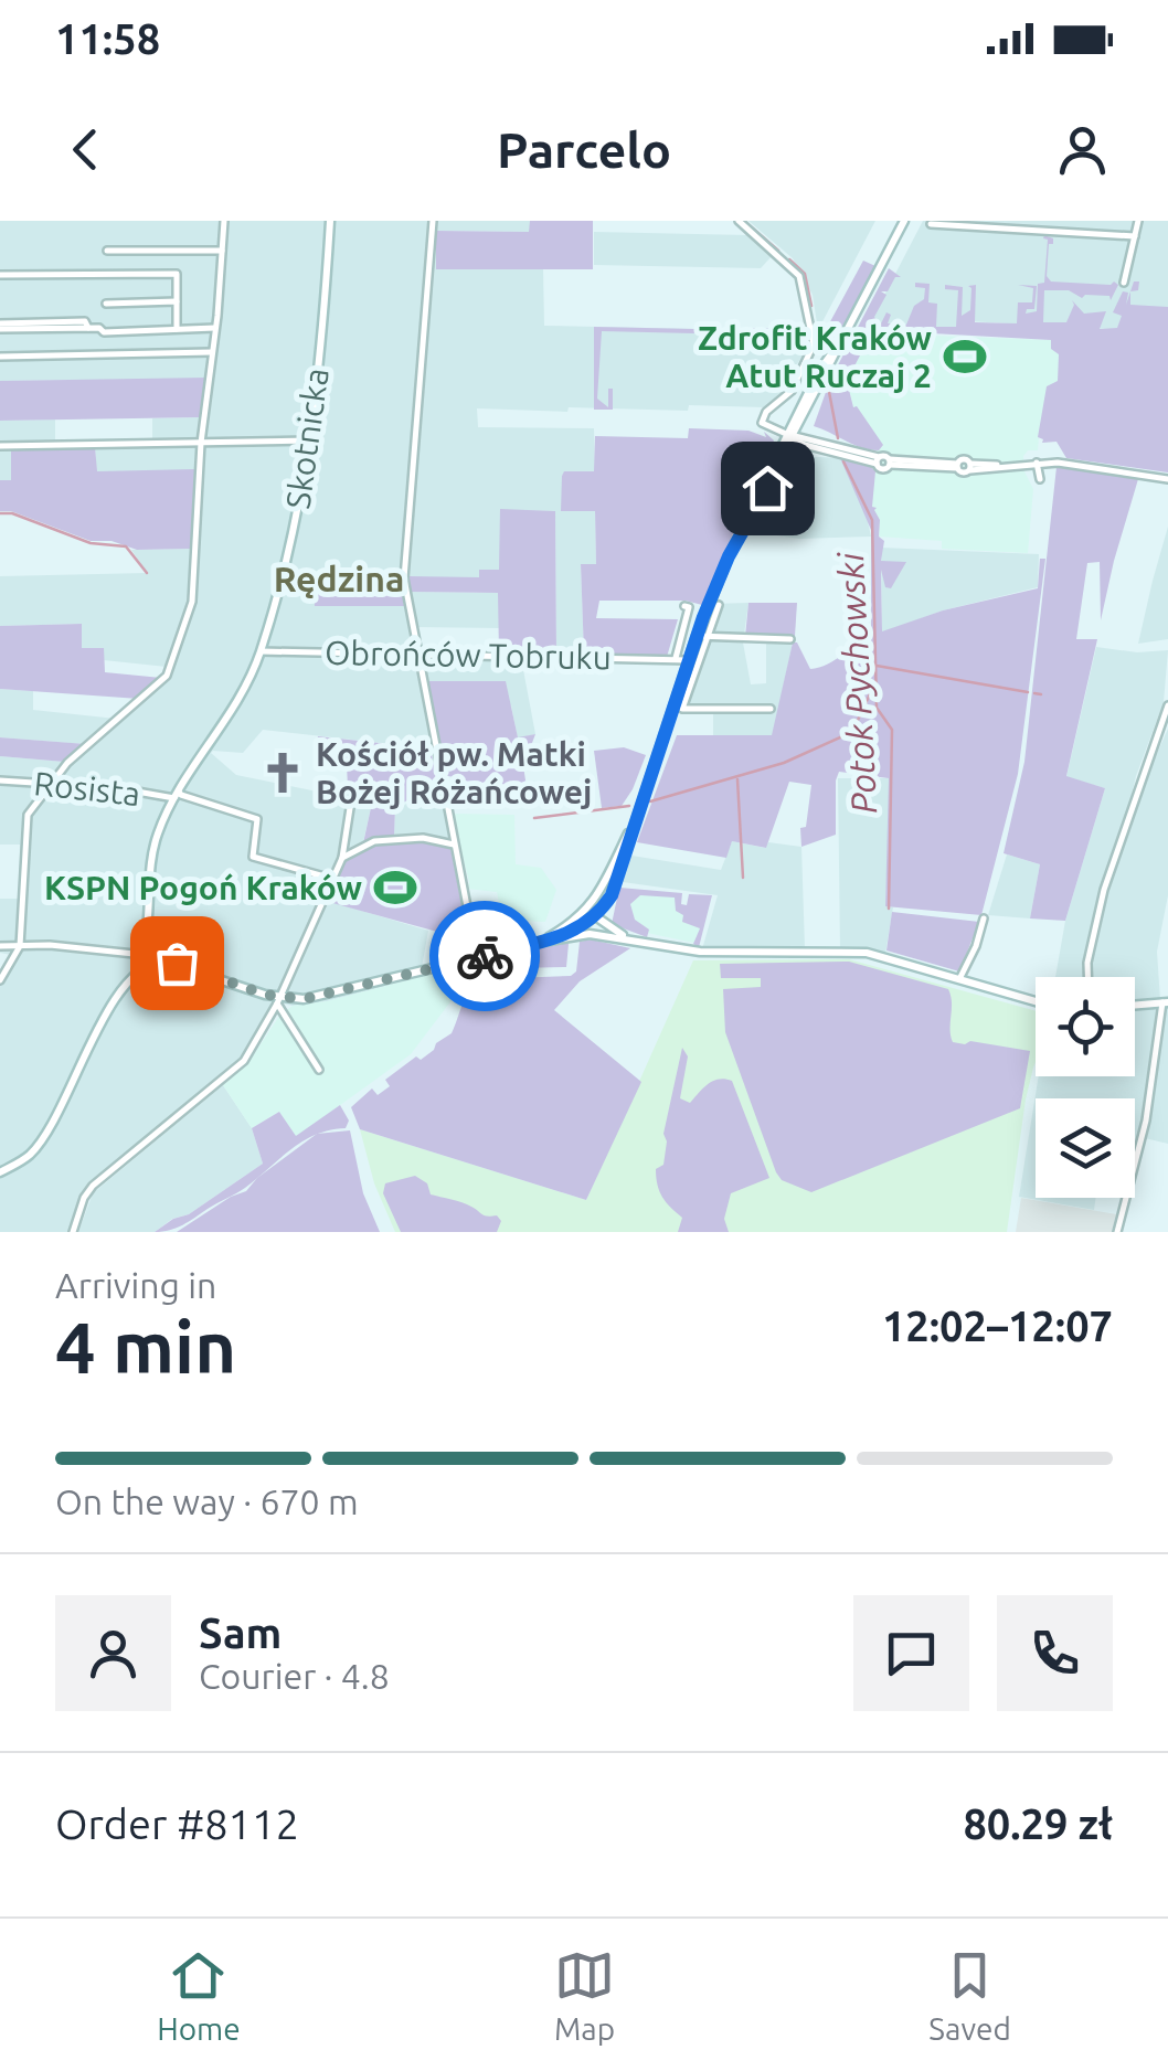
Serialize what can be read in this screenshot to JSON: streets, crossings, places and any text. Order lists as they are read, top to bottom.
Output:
{
  "streets": {
    "main road": ["Skotnicka"],
    "street": ["Obrońców Tobruku", "Rosista"]
  },
  "crossings": [
    ["Skotnicka", "Obrońców Tobruku"],
    ["Skotnicka", "Rosista"]
  ],
  "districts": ["Rędzina"],
  "water": ["Potok Pychowski"],
  "places": {
    "sports": ["Zdrofit Kraków Atut Ruczaj 2", "KSPN Pogoń Kraków"],
    "church": ["Kościół pw. Matki Bożej Różańcowej"]
  },
  "page": {
    "status": "11:58",
    "header": "Parcelo",
    "heading": ["4 min", "Arriving in", "12:02–12:07"],
    "panel": [
      "Sam",
      "Courier · 4.8",
      "Order #8112",
      "80.29 zł"
    ],
    "bar": "On the way · 670 m",
    "tabs": ["Home", "Map", "Saved"]
  }
}
